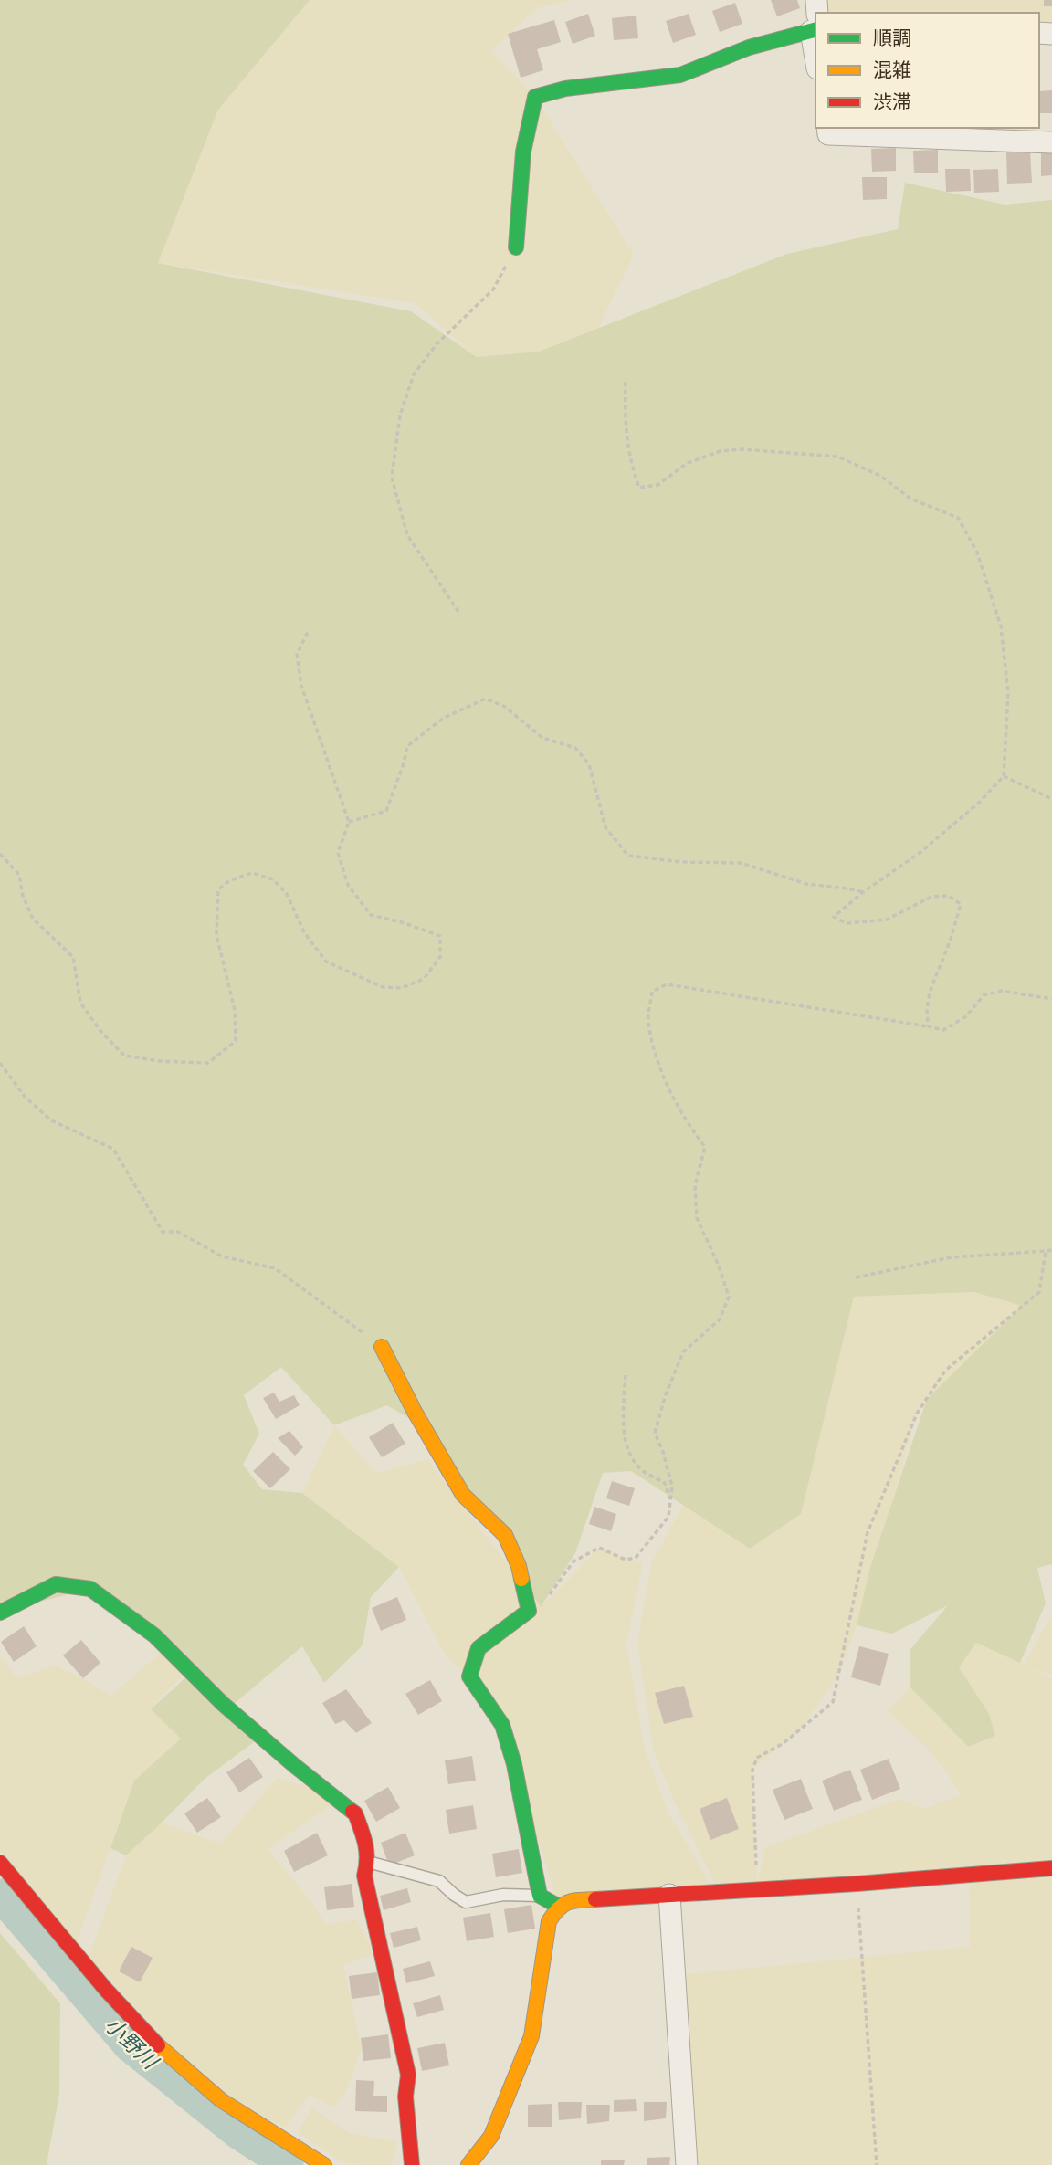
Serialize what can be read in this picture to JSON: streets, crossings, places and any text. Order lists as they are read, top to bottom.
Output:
{
  "water": ["小野川"],
  "legend": ["順調", "混雑", "渋滞"]
}
